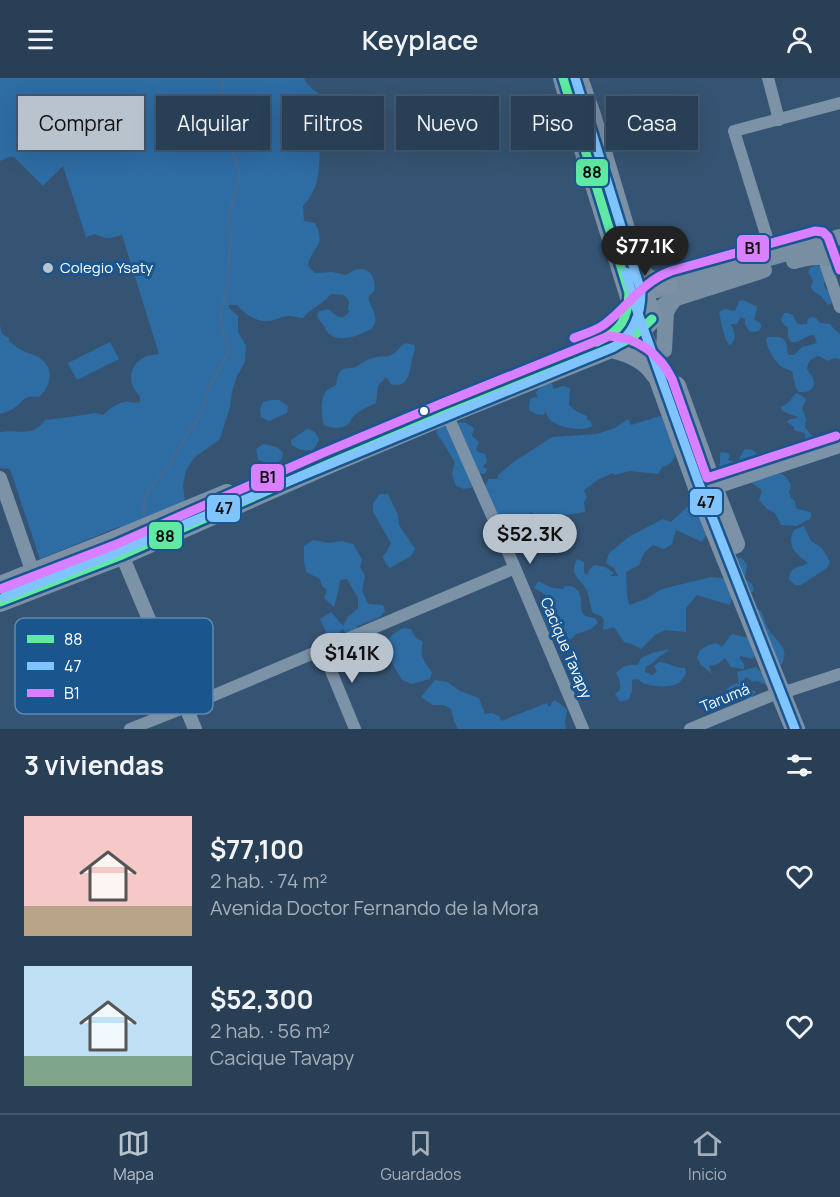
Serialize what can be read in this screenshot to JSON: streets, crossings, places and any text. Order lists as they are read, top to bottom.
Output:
{
  "streets": {
    "street": ["Cacique Tavapy", "Tarumá"]
  },
  "places": ["Colegio Ysaty"],
  "lines": ["transit line 88", "transit line 47", "transit line B1"],
  "legend": ["88", "47", "B1"],
  "page": {
    "header": "Keyplace",
    "chip": [
      "Comprar",
      "Alquilar",
      "Filtros",
      "Nuevo",
      "Piso",
      "Casa"
    ],
    "price": ["$77.1K", "$52.3K", "$141K"],
    "heading": "3 viviendas",
    "list": [
      {
        "name": "$77,100",
        "note": "2 hab. · 74 m² · Avenida Doctor Fernando de la Mora"
      },
      {
        "name": "$52,300",
        "note": "2 hab. · 56 m² · Cacique Tavapy"
      }
    ],
    "tabs": ["Mapa", "Guardados", "Inicio"]
  }
}
